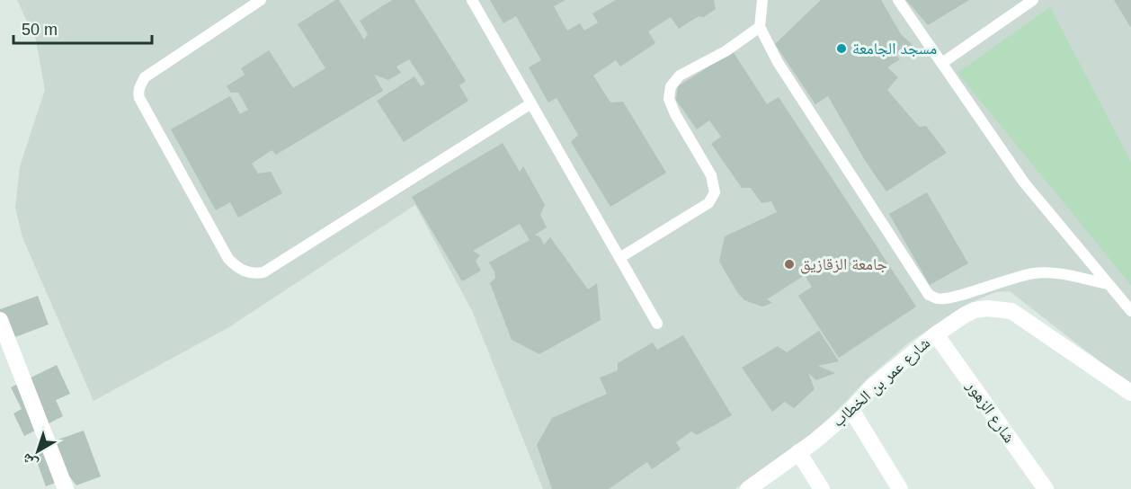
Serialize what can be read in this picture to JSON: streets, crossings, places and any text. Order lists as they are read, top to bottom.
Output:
{
  "streets": {
    "street": ["شارع عمر بن الخطاب", "شارع الزهور"]
  },
  "crossings": [
    ["شارع عمر بن الخطاب", "شارع الزهور"]
  ],
  "places": ["مسجد الجامعة", "جامعة الزقازيق"],
  "scale_bar": "50 m",
  "north": "bottom left"
}
